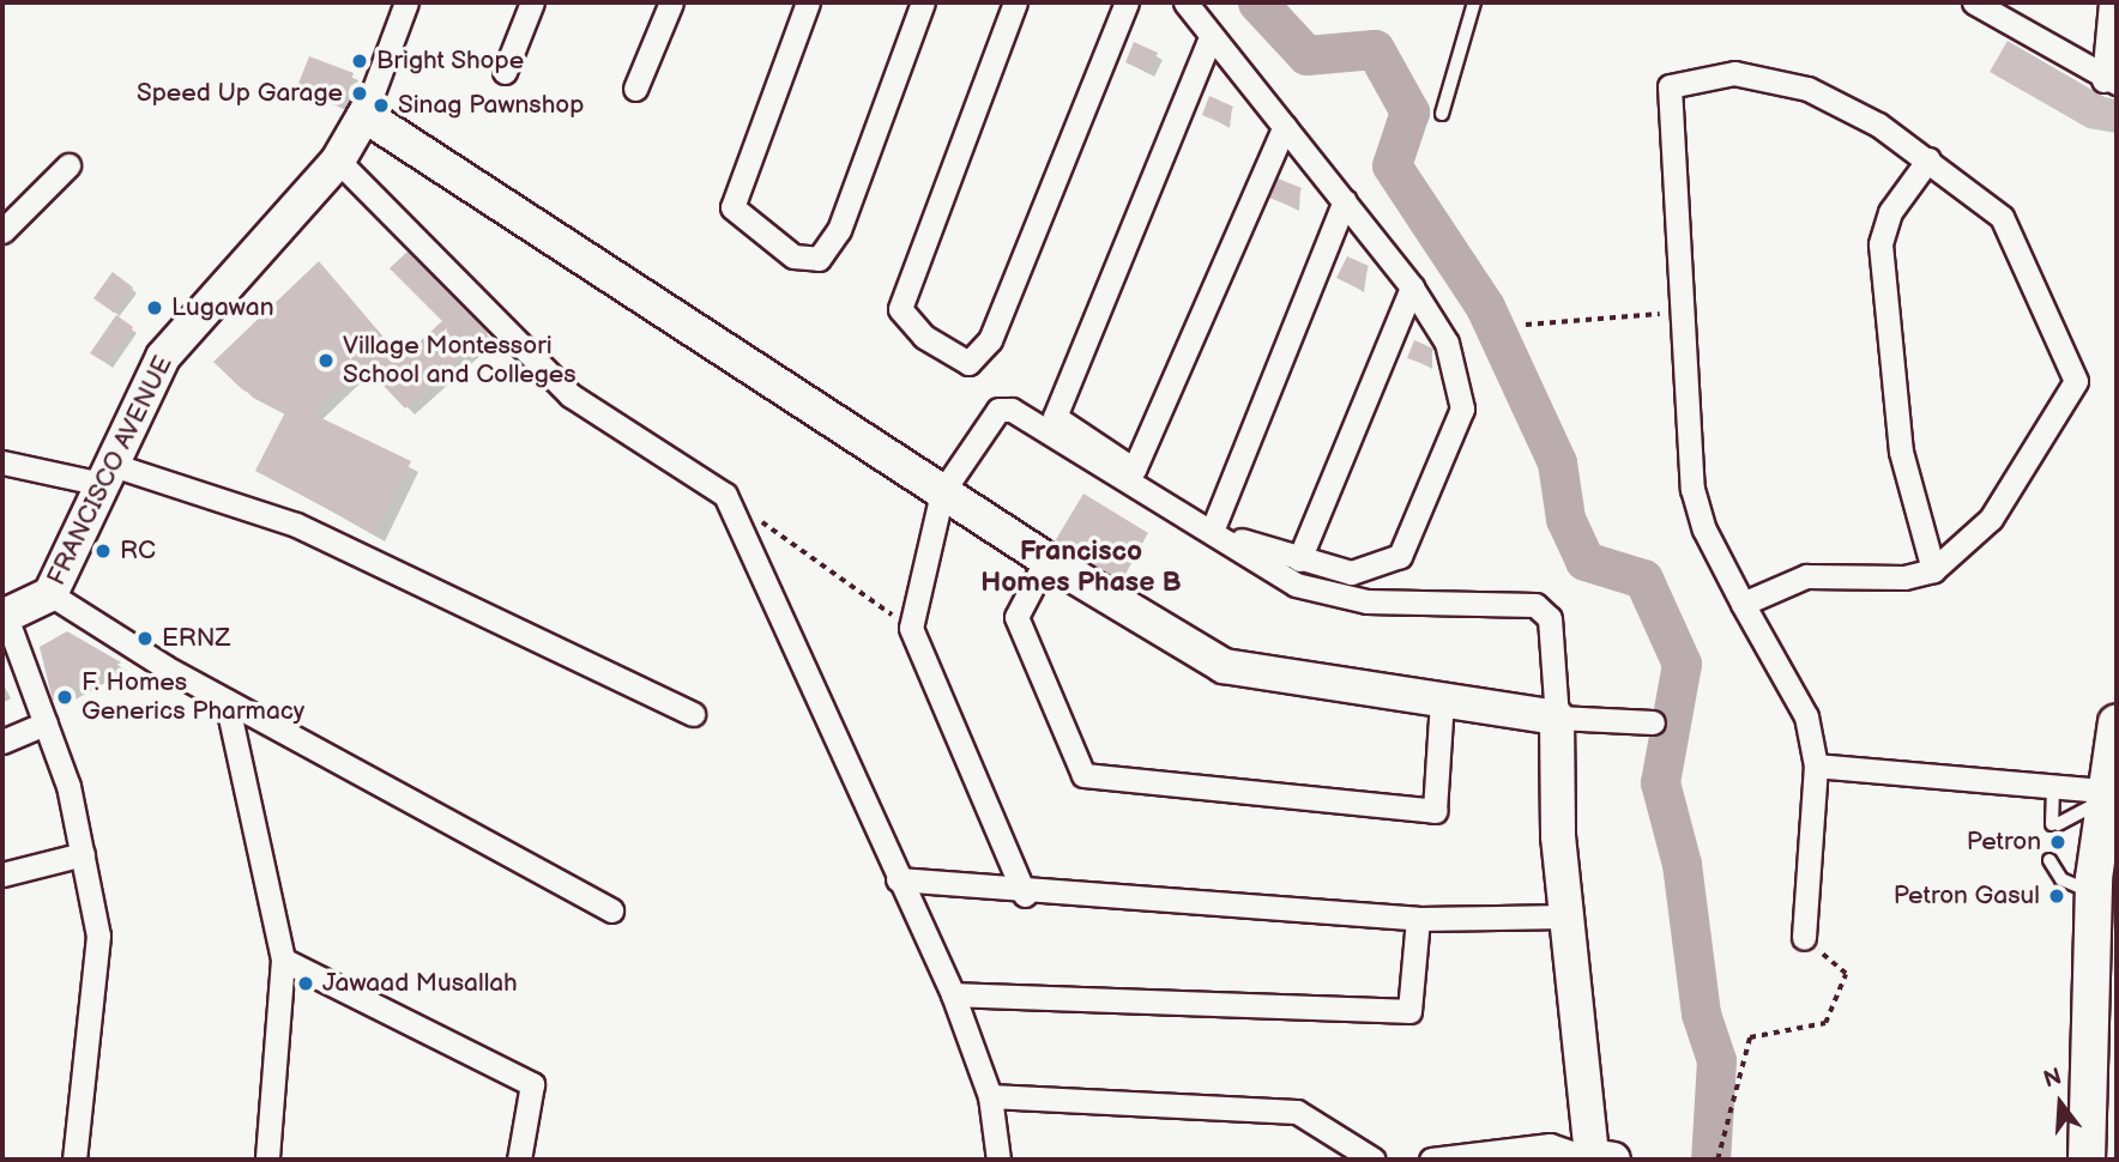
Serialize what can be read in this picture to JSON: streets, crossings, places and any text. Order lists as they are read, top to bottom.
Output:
{
  "streets": {
    "street": ["FRANCISCO AVENUE"]
  },
  "districts": ["Francisco Homes Phase B"],
  "places": [
    "Bright Shope",
    "Speed Up Garage",
    "Sinag Pawnshop",
    "Lugawan",
    "Village Montessori School and Colleges",
    "RC",
    "ERNZ",
    "F. Homes Generics Pharmacy",
    "Petron",
    "Petron Gasul",
    "Jawaad Musallah"
  ],
  "north": "top"
}
